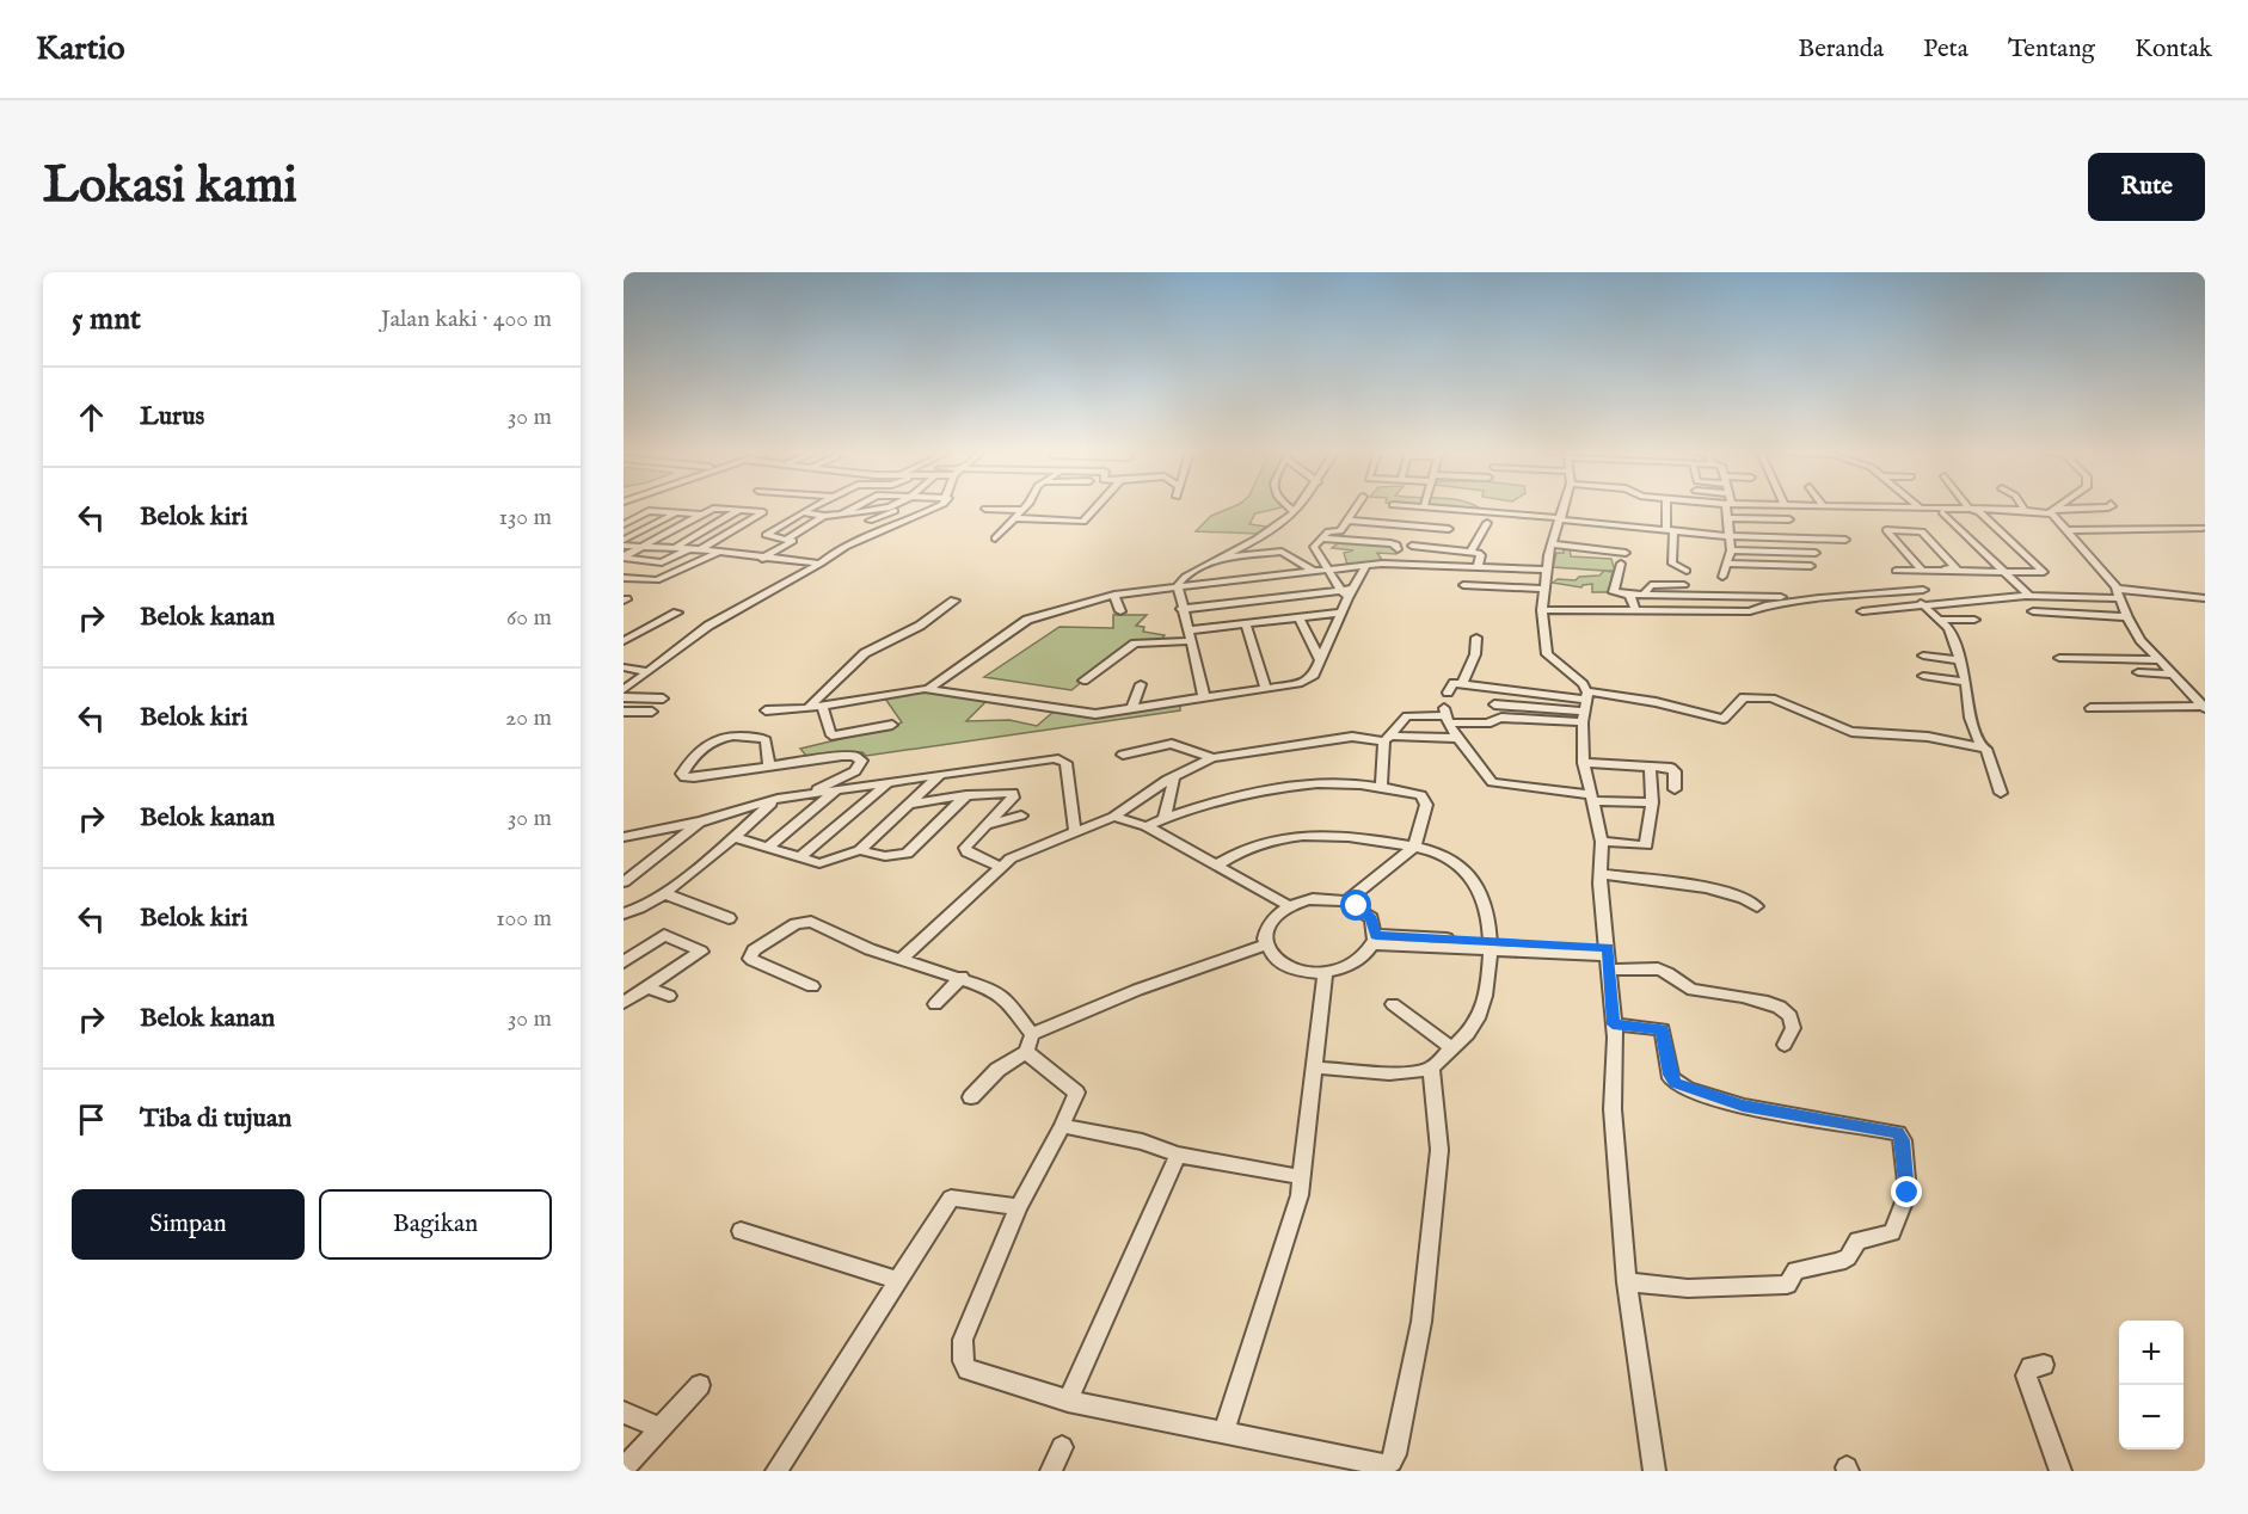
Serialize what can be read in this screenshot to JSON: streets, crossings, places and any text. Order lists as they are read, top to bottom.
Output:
{
  "page": {
    "header": "Kartio",
    "nav": [
      "Beranda",
      "Peta",
      "Tentang",
      "Kontak"
    ],
    "buttons": [
      "Rute",
      ["Simpan", "Bagikan"]
    ],
    "title": "Lokasi kami",
    "heading": ["5 mnt", "Jalan kaki · 400 m"],
    "list": [
      ["Lurus", "30 m"],
      ["Belok kiri", "130 m"],
      ["Belok kanan", "60 m"],
      ["Belok kiri", "20 m"],
      ["Belok kanan", "30 m"],
      ["Belok kiri", "100 m"],
      ["Belok kanan", "30 m"],
      "Tiba di tujuan"
    ],
    "map_buttons": ["+", "−"]
  }
}
